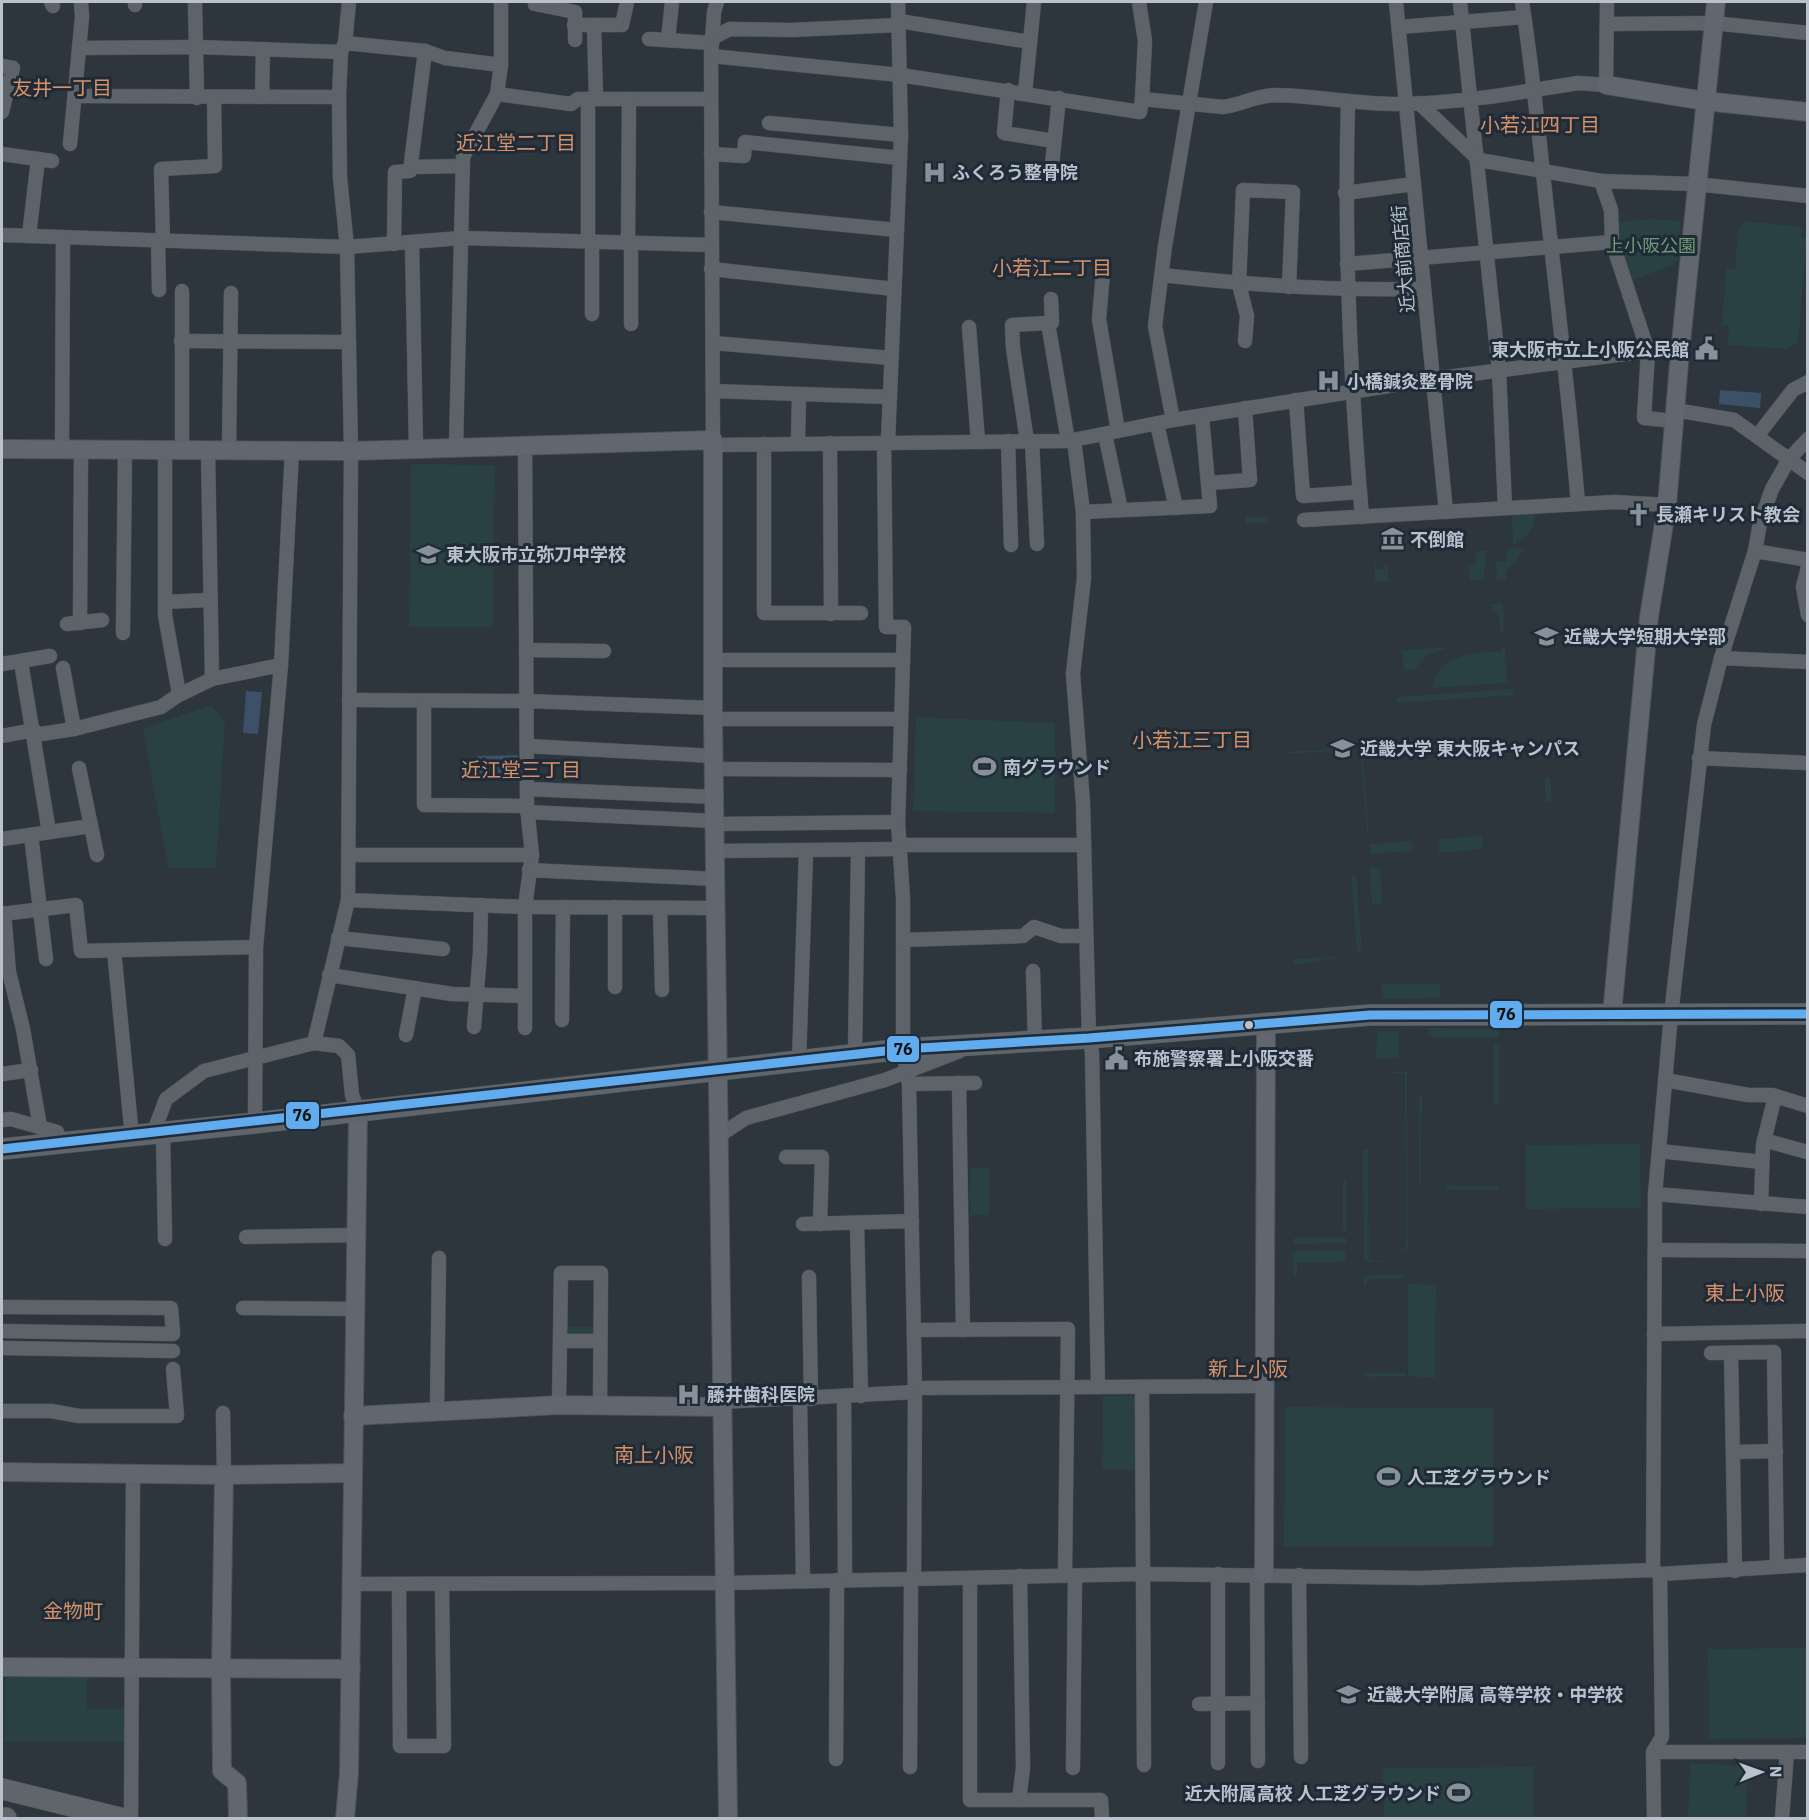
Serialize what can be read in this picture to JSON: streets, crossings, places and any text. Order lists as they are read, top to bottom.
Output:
{
  "streets": {
    "street": ["近大前商店街"]
  },
  "districts": [
    "友井一丁目",
    "小若江四丁目",
    "近江堂二丁目",
    "小若江二丁目",
    "小若江三丁目",
    "近江堂三丁目",
    "東上小阪",
    "新上小阪",
    "南上小阪",
    "金物町"
  ],
  "parks": ["上小阪公園"],
  "places": {
    "hospital": ["ふくろう整骨院", "小橋鍼灸整骨院", "藤井歯科医院"],
    "public building": ["東大阪市立上小阪公民館", "布施警察署上小阪交番"],
    "church": ["長瀬キリスト教会"],
    "museum": ["不倒館"],
    "school or university": [
      "東大阪市立弥刀中学校",
      "近畿大学短期大学部",
      "近畿大学 東大阪キャンパス",
      "近畿大学附属 高等学校・中学校"
    ],
    "sports": ["南グラウンド", "人工芝グラウンド", "近大附属高校 人工芝グラウンド"]
  },
  "lines": ["transit line 76"],
  "north": "right"
}
